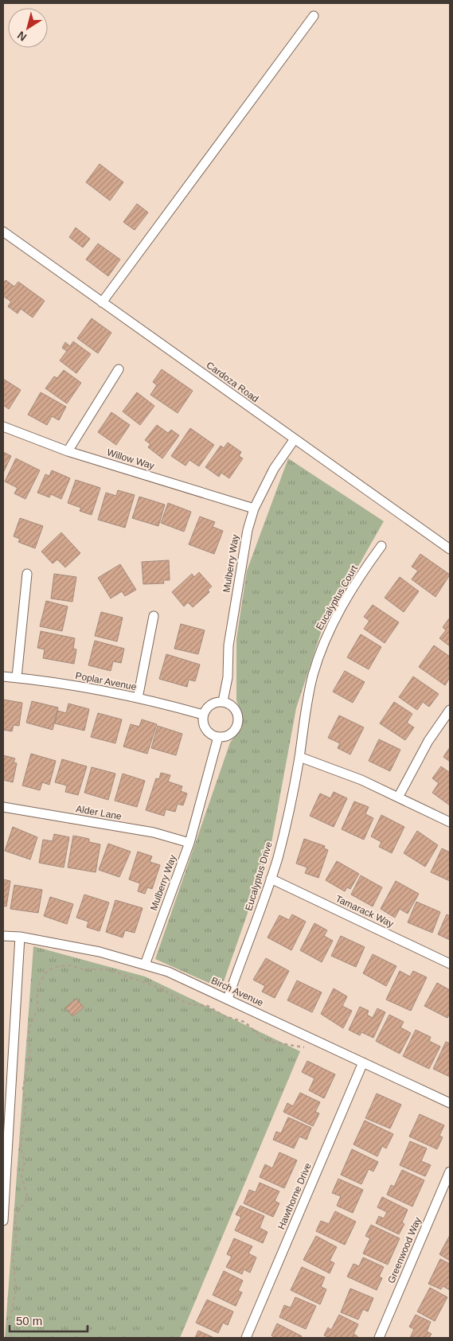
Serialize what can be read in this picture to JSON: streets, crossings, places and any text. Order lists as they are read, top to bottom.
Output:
{
  "streets": {
    "street": [
      "Cardoza Road",
      "Willow Way",
      "Mulberry Way",
      "Eucalyptus Court",
      "Poplar Avenue",
      "Alder Lane",
      "Eucalyptus Drive",
      "Tamarack Way",
      "Birch Avenue",
      "Hawthorne Drive",
      "Greenwood Way"
    ]
  },
  "crossings": [
    ["Cardoza Road", "Mulberry Way"],
    ["Willow Way", "Mulberry Way"],
    ["Mulberry Way", "Poplar Avenue"],
    ["Mulberry Way", "Alder Lane"],
    ["Mulberry Way", "Birch Avenue"],
    ["Eucalyptus Court", "Eucalyptus Drive"],
    ["Eucalyptus Drive", "Tamarack Way"],
    ["Eucalyptus Drive", "Birch Avenue"],
    ["Birch Avenue", "Hawthorne Drive"]
  ],
  "scale_bar": "50 m",
  "north": "bottom left"
}
